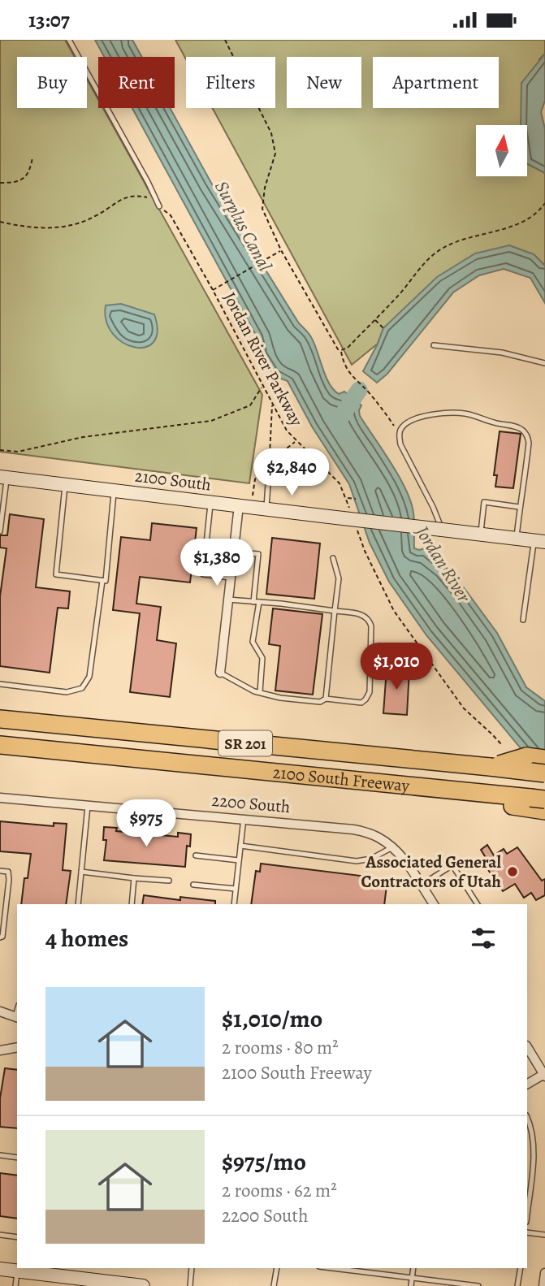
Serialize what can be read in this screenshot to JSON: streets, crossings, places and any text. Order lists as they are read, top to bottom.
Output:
{
  "streets": {
    "highway": ["SR 201", "2100 South Freeway"],
    "street": ["2100 South", "2200 South"],
    "path": ["Jordan River Parkway"]
  },
  "water": ["Surplus Canal", "Jordan River"],
  "places": ["Associated General Contractors of Utah"],
  "north": "top",
  "page": {
    "status": "13:07",
    "chip": [
      "Buy",
      "Rent",
      "Filters",
      "New",
      "Apartment"
    ],
    "price": [
      "$2,840",
      "$1,380",
      "$1,010",
      "$975"
    ],
    "heading": "4 homes",
    "list": [
      {
        "name": "$1,010/mo",
        "note": "2 rooms · 80 m² · 2100 South Freeway"
      },
      {
        "name": "$975/mo",
        "note": "2 rooms · 62 m² · 2200 South"
      }
    ]
  }
}
